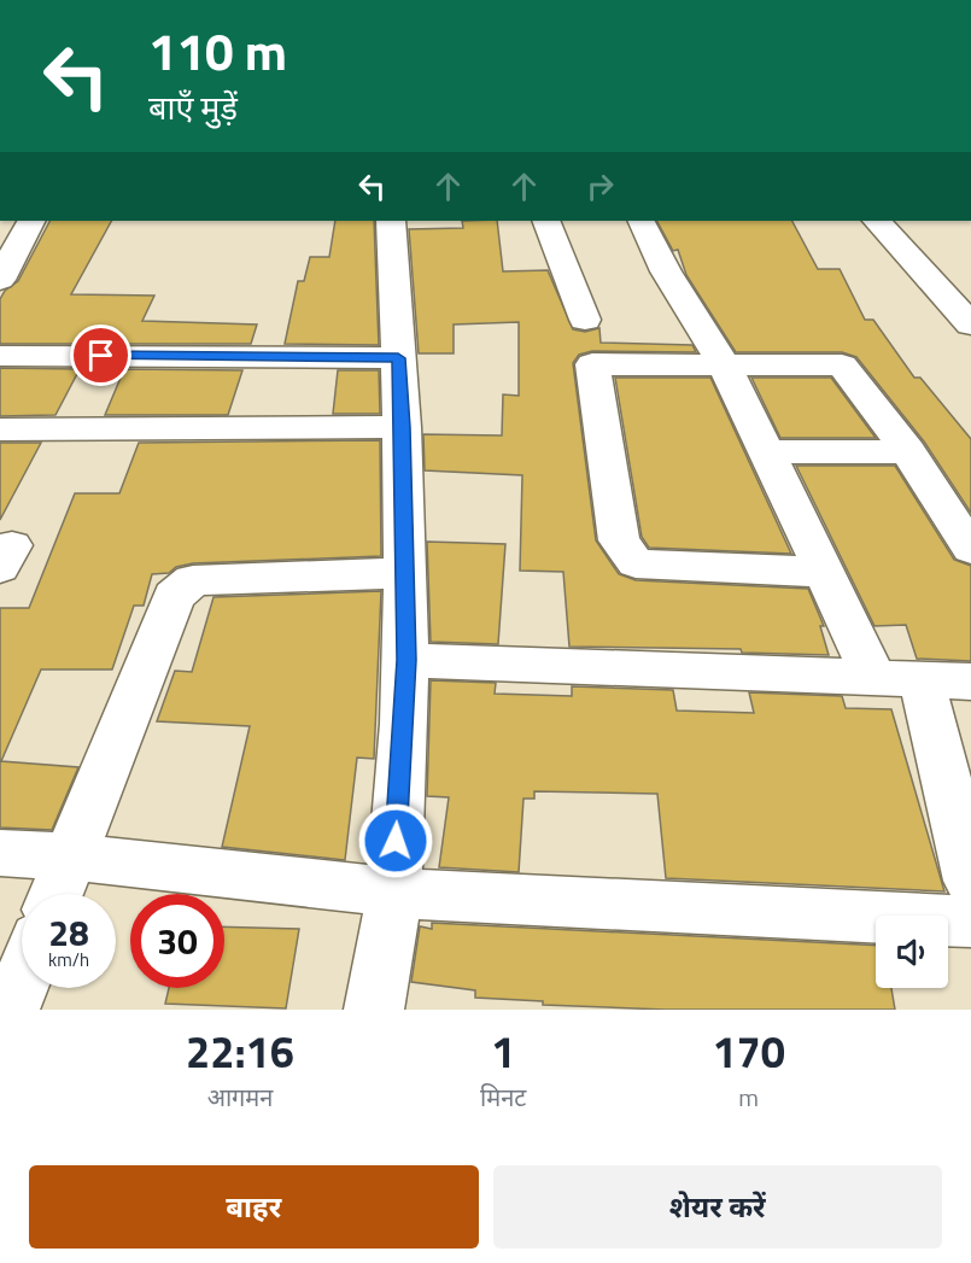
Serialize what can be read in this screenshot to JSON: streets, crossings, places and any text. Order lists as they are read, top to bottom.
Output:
{
  "page": {
    "turn": ["110 m", "बाएँ मुड़ें"],
    "speed": "28 km/h",
    "limit": "30",
    "eta": [
      "22:16",
      "आगमन",
      "1",
      "मिनट",
      "170",
      "m"
    ],
    "buttons": ["बाहर", "शेयर करें"]
  }
}
